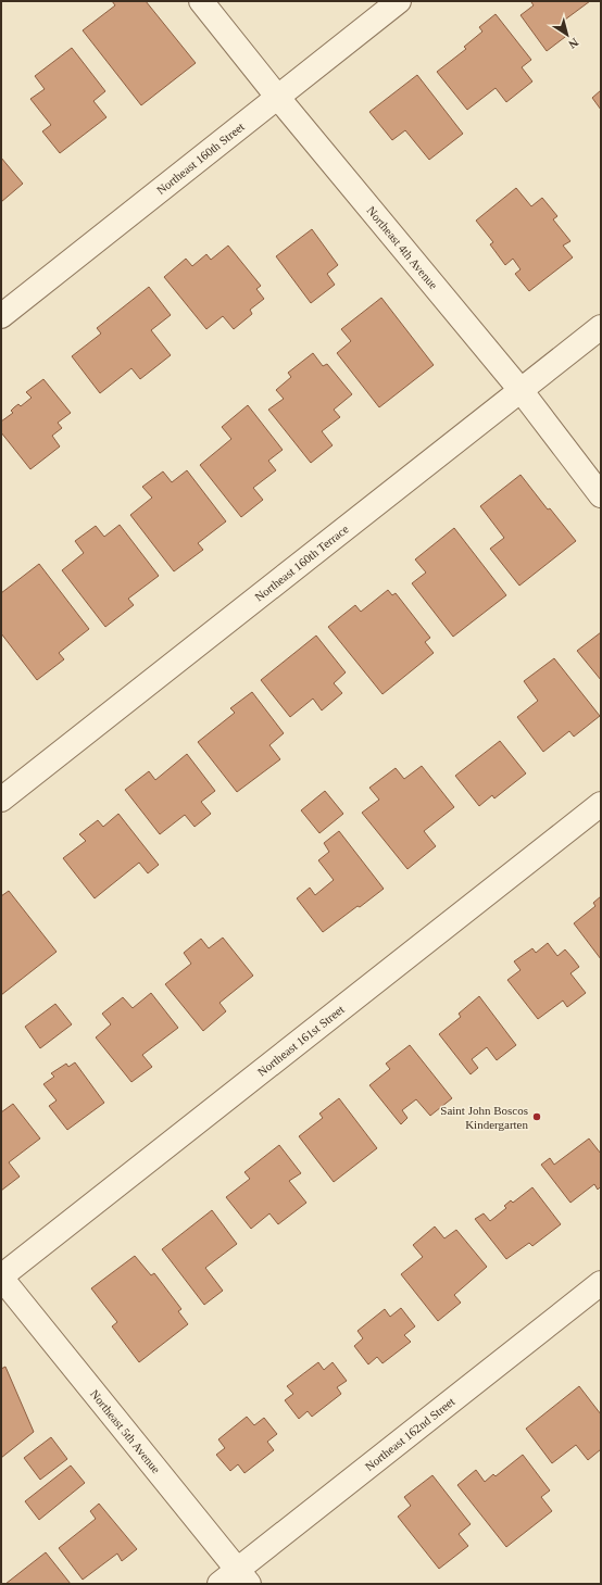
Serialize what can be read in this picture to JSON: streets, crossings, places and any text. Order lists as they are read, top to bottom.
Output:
{
  "streets": {
    "street": [
      "Northeast 160th Street",
      "Northeast 4th Avenue",
      "Northeast 160th Terrace",
      "Northeast 161st Street",
      "Northeast 5th Avenue",
      "Northeast 162nd Street"
    ]
  },
  "crossings": [
    ["Northeast 160th Street", "Northeast 4th Avenue"],
    ["Northeast 4th Avenue", "Northeast 160th Terrace"],
    ["Northeast 161st Street", "Northeast 5th Avenue"],
    ["Northeast 5th Avenue", "Northeast 162nd Street"]
  ],
  "places": ["Saint John Boscos Kindergarten"],
  "north": "bottom right"
}
